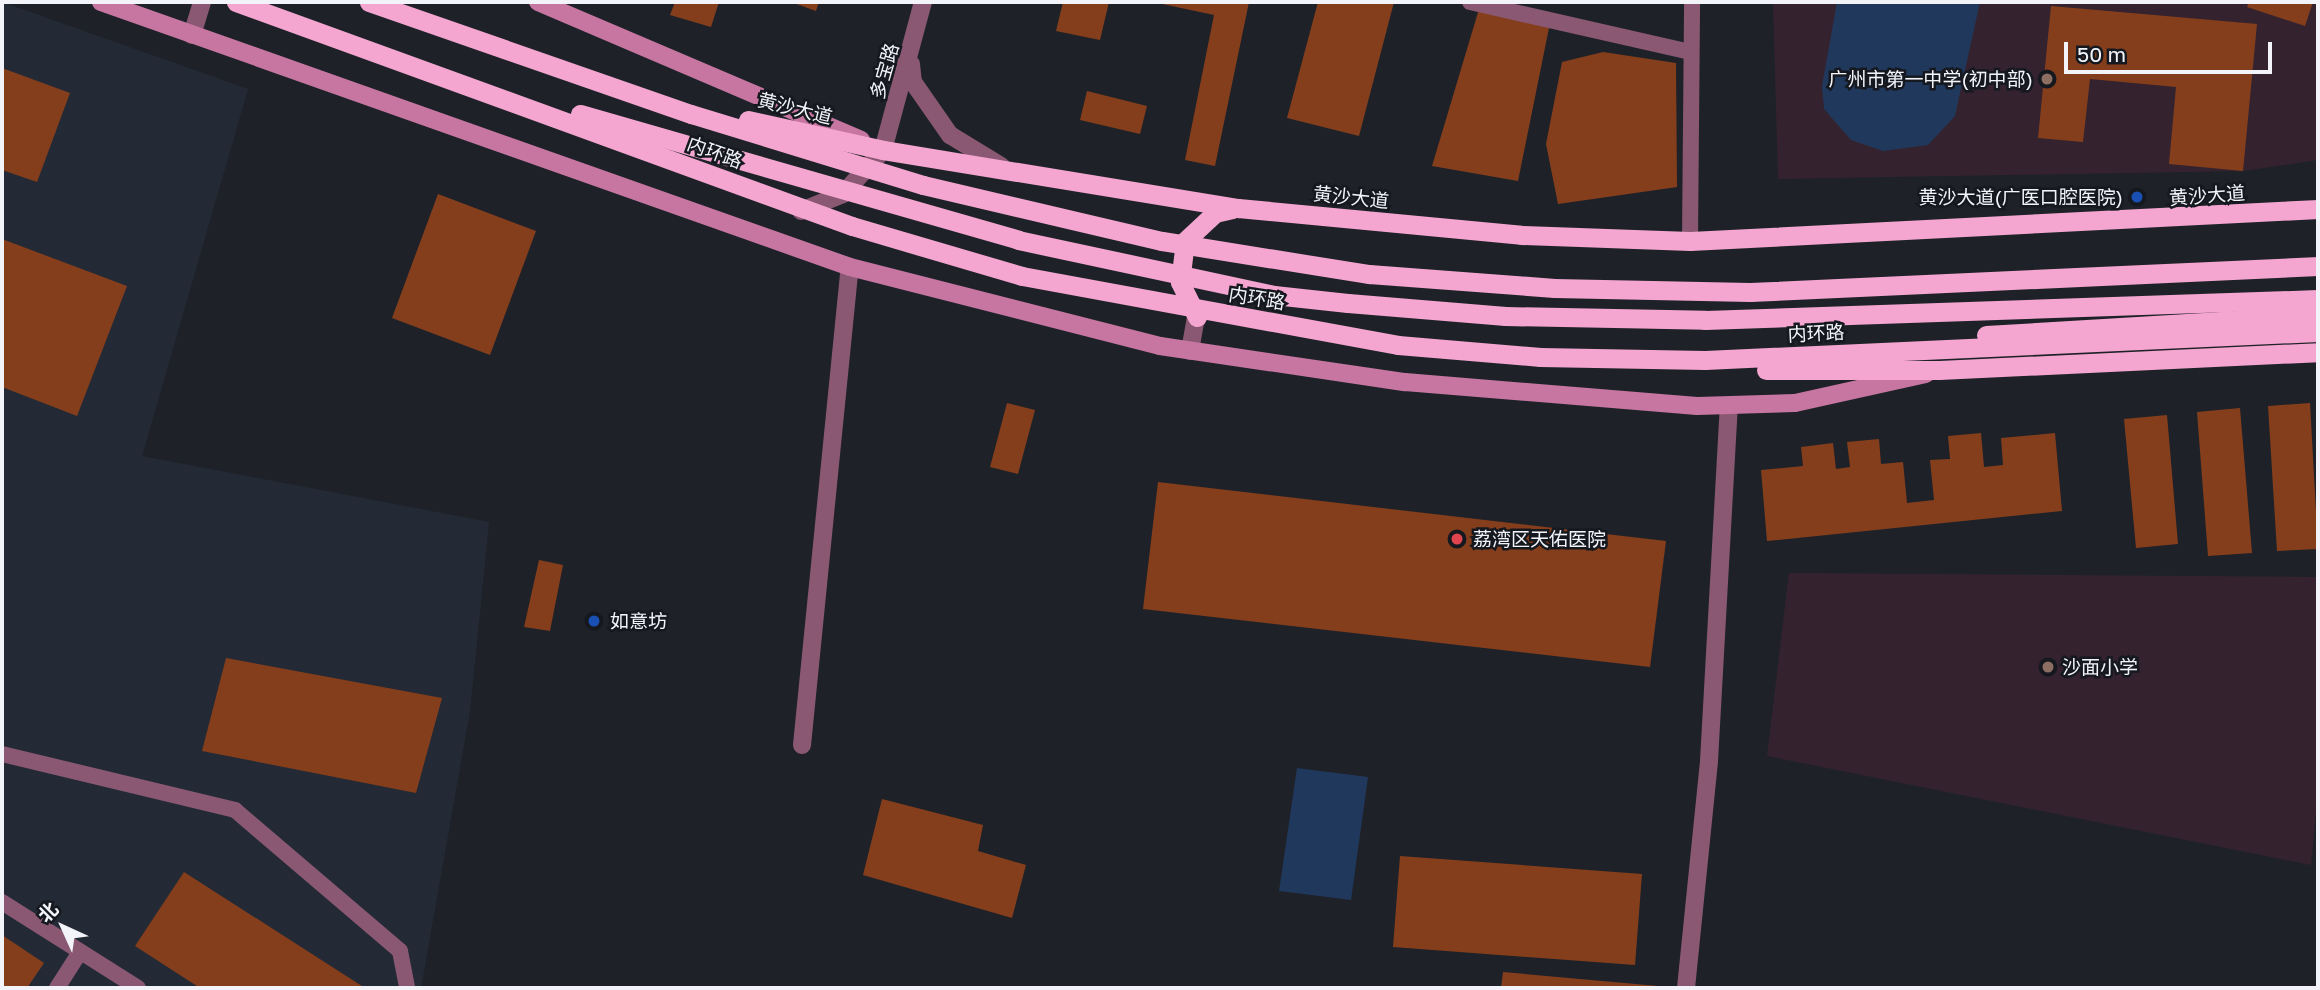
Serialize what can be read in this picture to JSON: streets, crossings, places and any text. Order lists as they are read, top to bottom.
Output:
{
  "streets": {
    "highway": ["黄沙大道", "内环路"],
    "street": ["多宝路"]
  },
  "crossings": [
    ["多宝路", "黄沙大道"]
  ],
  "places": [
    "广州市第一中学(初中部)",
    "黄沙大道(广医口腔医院)",
    "荔湾区天佑医院",
    "如意坊",
    "沙面小学"
  ],
  "scale_bar": "50 m",
  "north": "top left"
}
